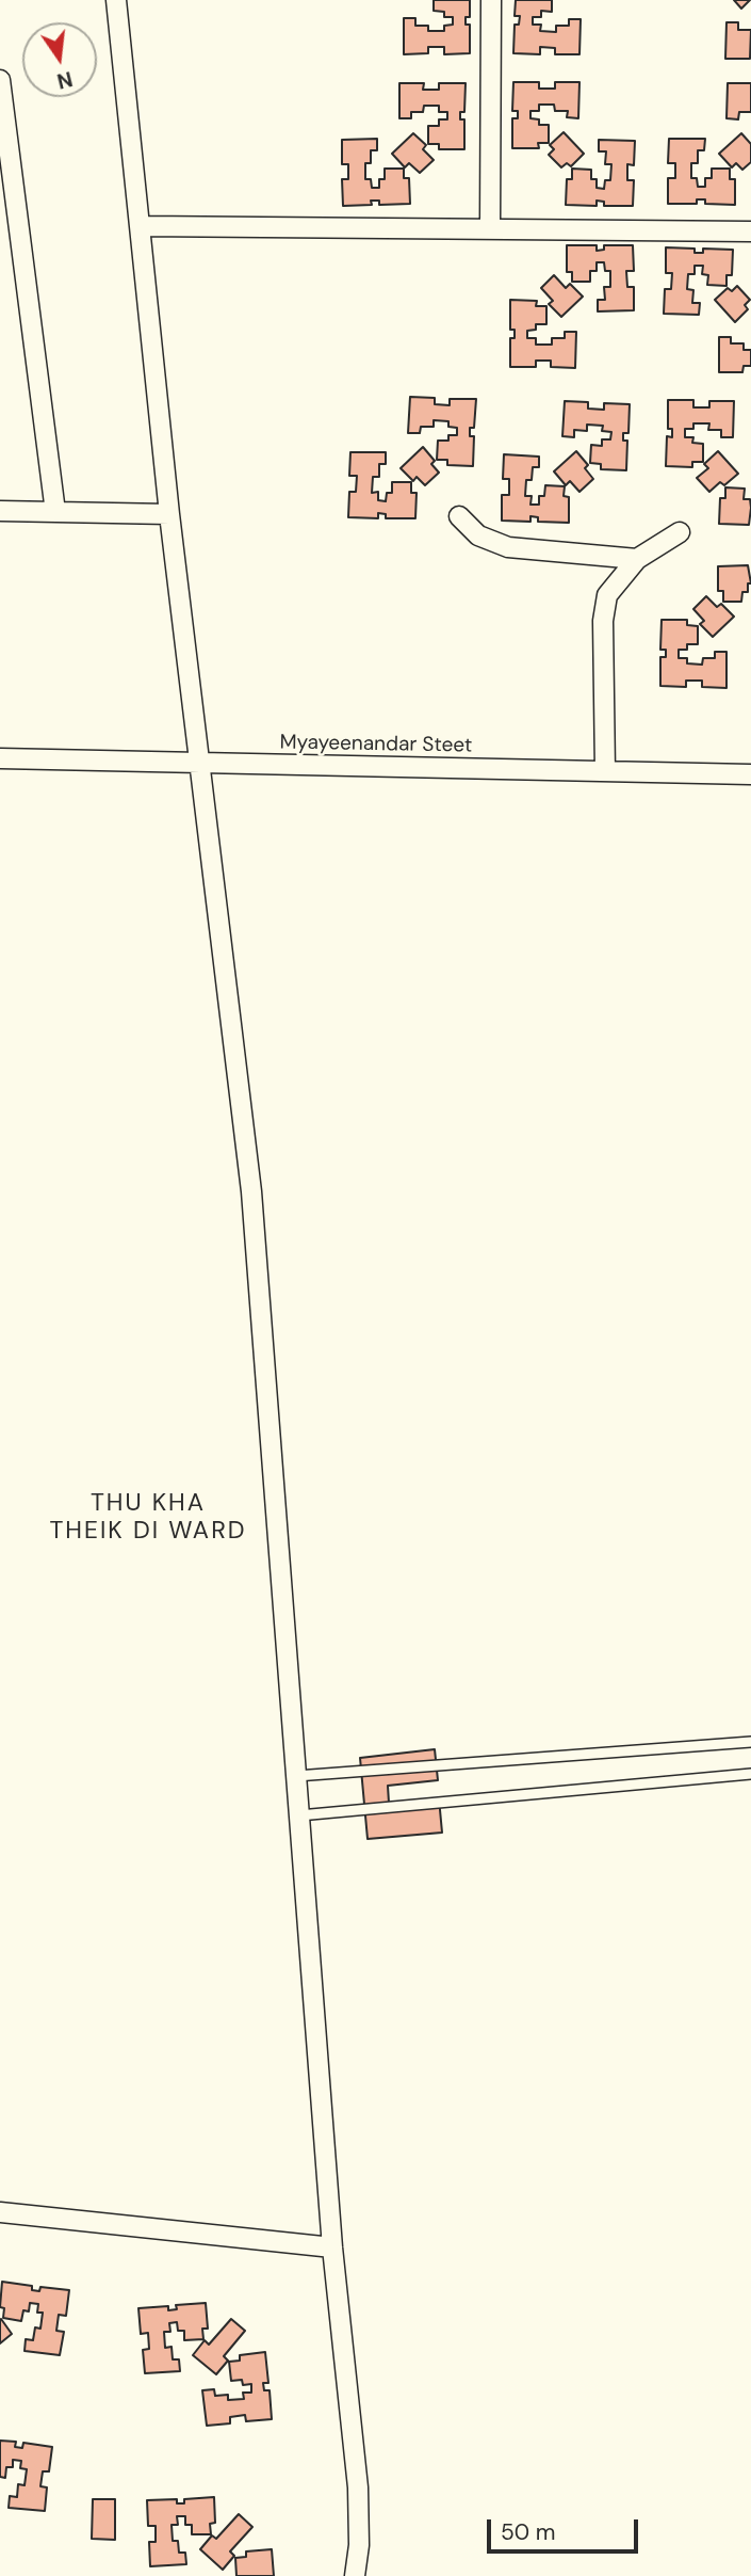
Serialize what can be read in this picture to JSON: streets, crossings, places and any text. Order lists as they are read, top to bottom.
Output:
{
  "streets": {
    "street": ["Myayeenandar Steet"]
  },
  "districts": ["THU KHA THEIK DI WARD"],
  "scale_bar": "50 m",
  "north": "bottom"
}
